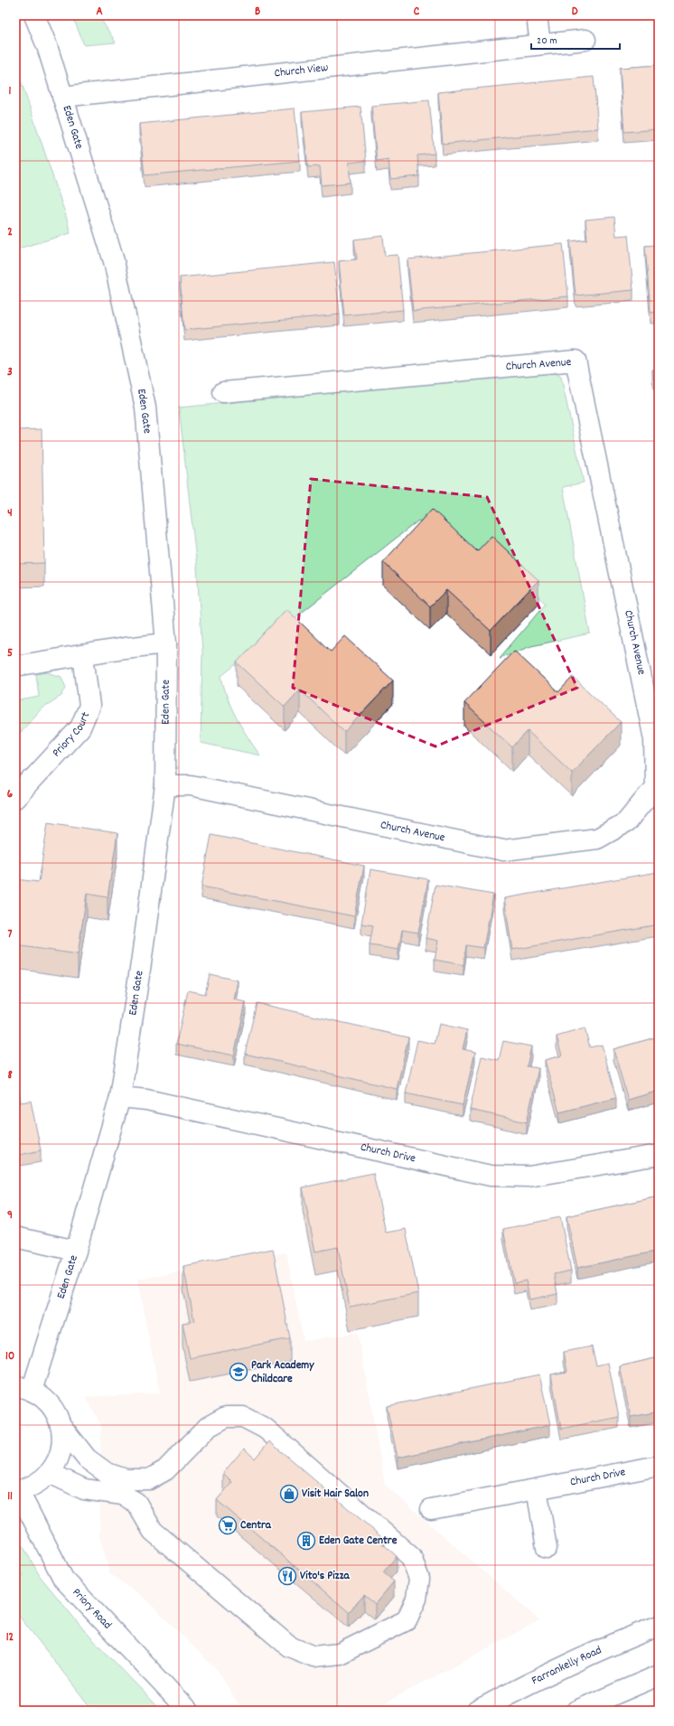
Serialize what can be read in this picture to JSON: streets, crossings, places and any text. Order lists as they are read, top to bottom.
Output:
{
  "streets": {
    "street": [
      "Church View",
      "Eden Gate",
      "Church Avenue",
      "Priory Court",
      "Church Drive",
      "Priory Road",
      "Farrankelly Road"
    ]
  },
  "crossings": [
    ["Church View", "Eden Gate"],
    ["Eden Gate", "Church Avenue"],
    ["Eden Gate", "Church Drive"]
  ],
  "places": {
    "school or university": ["Park Academy Childcare"],
    "shop": ["Visit Hair Salon"],
    "supermarket": ["Centra"],
    "building": ["Eden Gate Centre"],
    "restaurant": ["Vito's Pizza"]
  },
  "scale_bar": "20 m",
  "grid": {
    "columns": [
      "A",
      "B",
      "C",
      "D"
    ],
    "rows": [
      "1",
      "2",
      "3",
      "4",
      "5",
      "6",
      "7",
      "8",
      "9",
      "10",
      "11",
      "12"
    ]
  }
}
